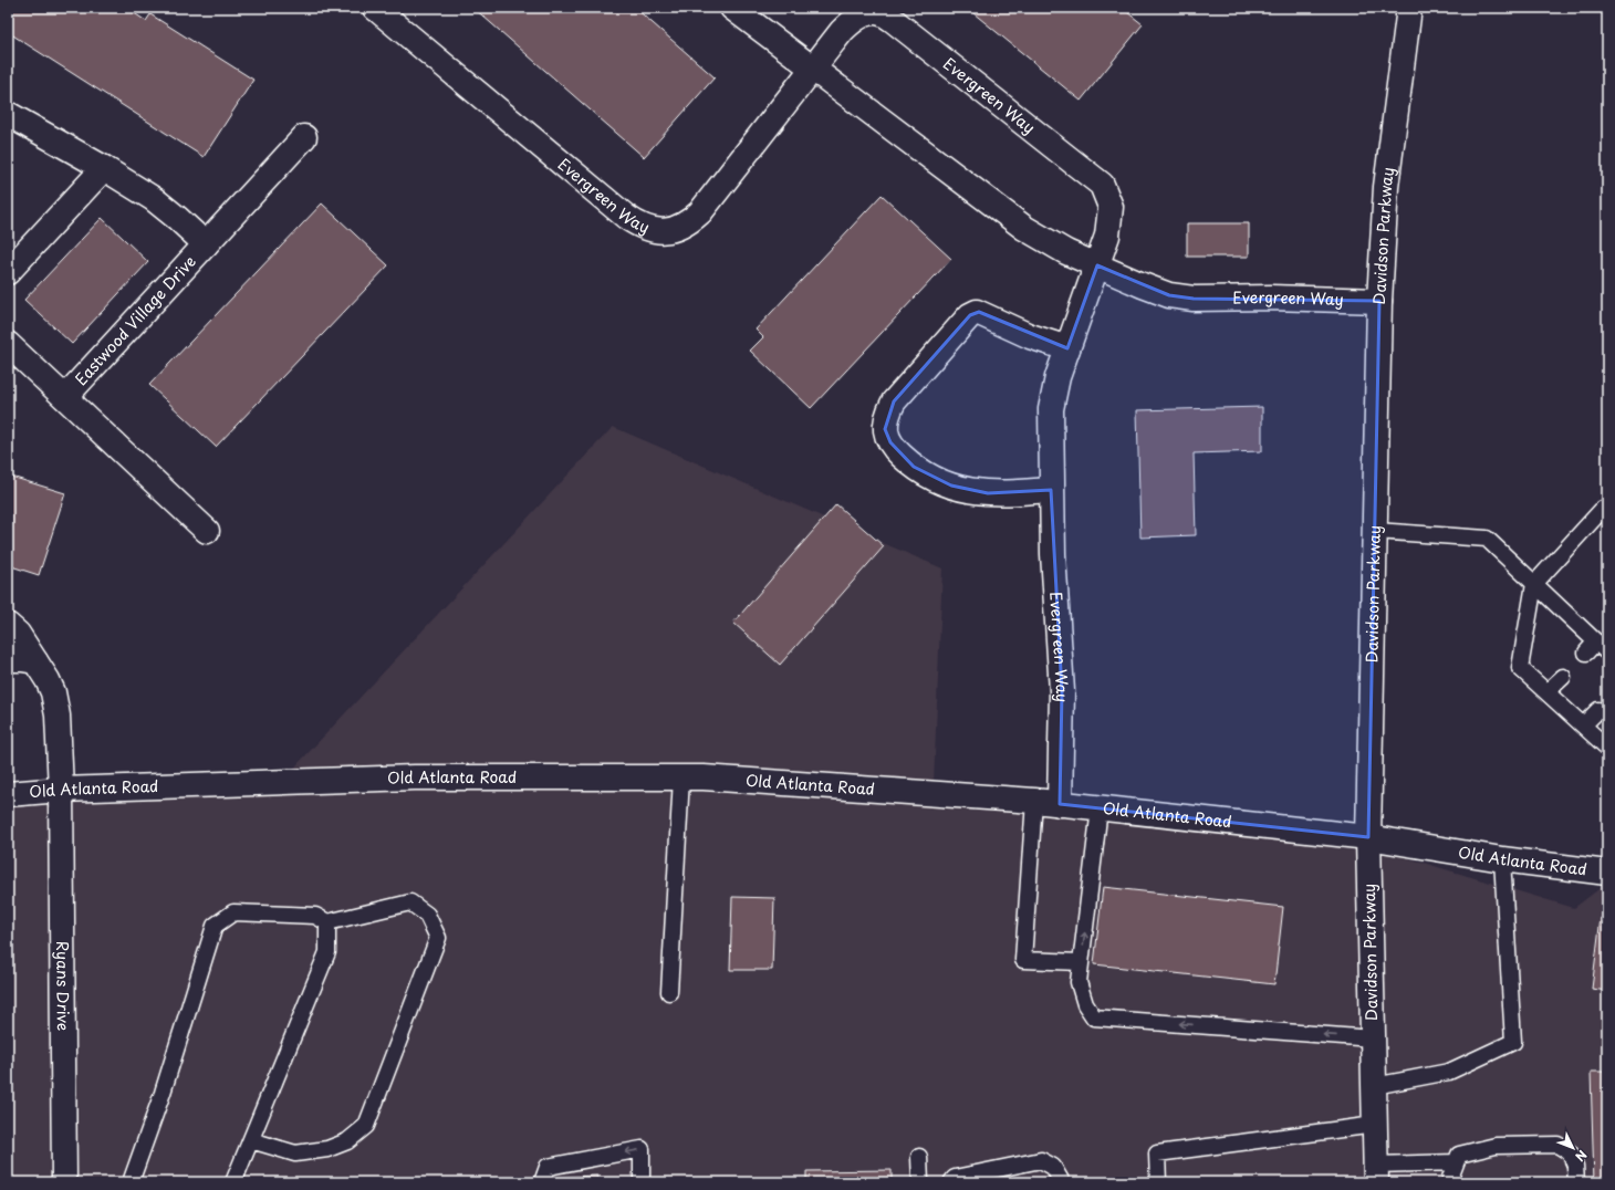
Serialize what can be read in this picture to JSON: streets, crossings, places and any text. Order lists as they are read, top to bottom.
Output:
{
  "streets": {
    "street": [
      "Evergreen Way",
      "Davidson Parkway",
      "Eastwood Village Drive",
      "Old Atlanta Road",
      "Ryans Drive"
    ]
  },
  "crossings": [
    ["Evergreen Way", "Davidson Parkway"],
    ["Evergreen Way", "Old Atlanta Road"],
    ["Davidson Parkway", "Old Atlanta Road"],
    ["Old Atlanta Road", "Ryans Drive"]
  ],
  "north": "bottom right"
}
